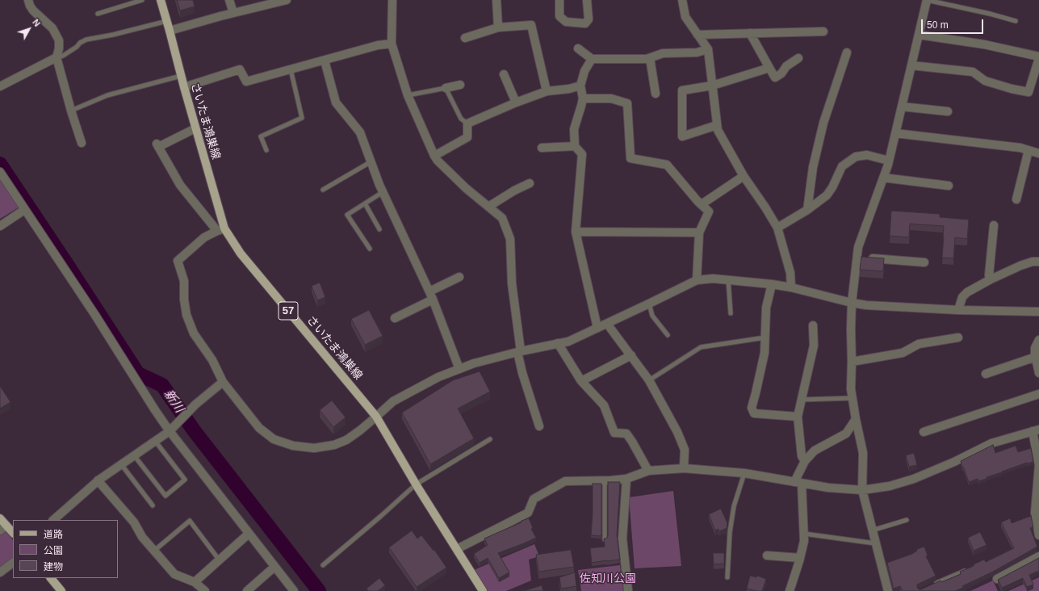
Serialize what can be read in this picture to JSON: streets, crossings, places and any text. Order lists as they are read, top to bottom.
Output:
{
  "streets": {
    "main road": ["さいたま鴻巣線", "57"]
  },
  "water": ["新川"],
  "parks": ["佐知川公園"],
  "legend": ["道路", "公園", "建物"],
  "scale_bar": "50 m",
  "north": "top right"
}
